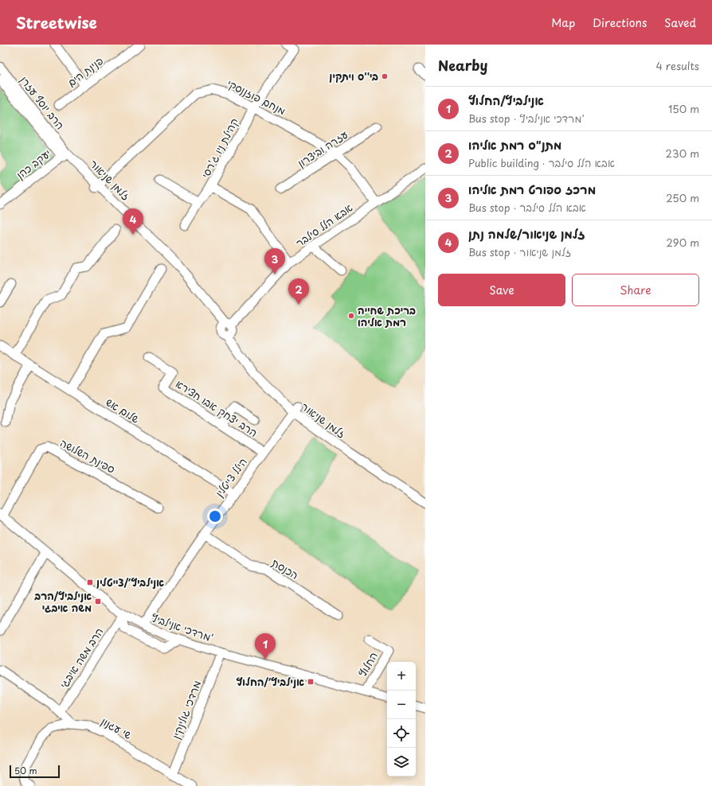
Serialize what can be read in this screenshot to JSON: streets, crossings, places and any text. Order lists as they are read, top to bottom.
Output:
{
  "streets": {
    "street": [
      "פנינת הים",
      "מנחם פוזננסקי",
      "הרב יוסף עזרן",
      "קהילת ניו ג'רסי",
      "עזרה וביצרון",
      "יעקב כהן",
      "זלמן שניאור",
      "אבא הלל סילבר",
      "הרב יצחק אבו חצירא",
      "שלום אש",
      "ספינת השלושה",
      "הילל צייטלין",
      "הכנסת",
      "מרדכי אנילביץ'",
      "הרב משה איבגי",
      "החלוץ",
      "מרדכי גולינקין",
      "שי עגנון"
    ]
  },
  "crossings": [
    ["מנחם פוזננסקי", "קהילת ניו ג'רסי"],
    ["מנחם פוזננסקי", "עזרה וביצרון"],
    ["מנחם פוזננסקי", "זלמן שניאור"],
    ["מנחם פוזננסקי", "אבא הלל סילבר"],
    ["הרב יוסף עזרן", "יעקב כהן"],
    ["הרב יוסף עזרן", "זלמן שניאור"],
    ["קהילת ניו ג'רסי", "אבא הלל סילבר"],
    ["יעקב כהן", "זלמן שניאור"],
    ["זלמן שניאור", "אבא הלל סילבר"],
    ["זלמן שניאור", "הילל צייטלין"],
    ["הרב יצחק אבו חצירא", "הילל צייטלין"],
    ["שלום אש", "הילל צייטלין"],
    ["ספינת השלושה", "מרדכי אנילביץ'"],
    ["הילל צייטלין", "הכנסת"],
    ["הילל צייטלין", "מרדכי אנילביץ'"],
    ["מרדכי אנילביץ'", "הרב משה איבגי"],
    ["מרדכי אנילביץ'", "החלוץ"],
    ["מרדכי אנילביץ'", "מרדכי גולינקין"],
    ["מרדכי גולינקין", "שי עגנון"]
  ],
  "places": {
    "other": ["בי''ס ויתקין", "בריכת שחייה רמת אליהו"],
    "transit": ["אנילביץ׳/צייטלין", "אנילביץ/הרב משה איבגי", "אנילביץ׳/החלוץ"]
  },
  "scale_bar": "50 m",
  "page": {
    "header": "Streetwise",
    "nav": ["Map", "Directions", "Saved"],
    "heading": ["Nearby", "4 results"],
    "list": [
      {
        "mark": "1",
        "name": "אנילביץ/החלוץ",
        "note": "Bus stop · מרדכי אנילביץ'",
        "value": "150 m"
      },
      {
        "mark": "2",
        "name": "מתנ\"ס רמת אליהו",
        "note": "Public building · אבא הלל סילבר",
        "value": "230 m"
      },
      {
        "mark": "3",
        "name": "מרכז ספורט רמת אליהו",
        "note": "Bus stop · אבא הלל סילבר",
        "value": "250 m"
      },
      {
        "mark": "4",
        "name": "זלמן שניאור/שלמה נתן",
        "note": "Bus stop · זלמן שניאור",
        "value": "290 m"
      }
    ],
    "pins": [
      "4",
      "3",
      "2",
      "1"
    ],
    "buttons": ["Save", "Share"],
    "map_buttons": ["+", "−"],
    "scale": "50 m"
  }
}
